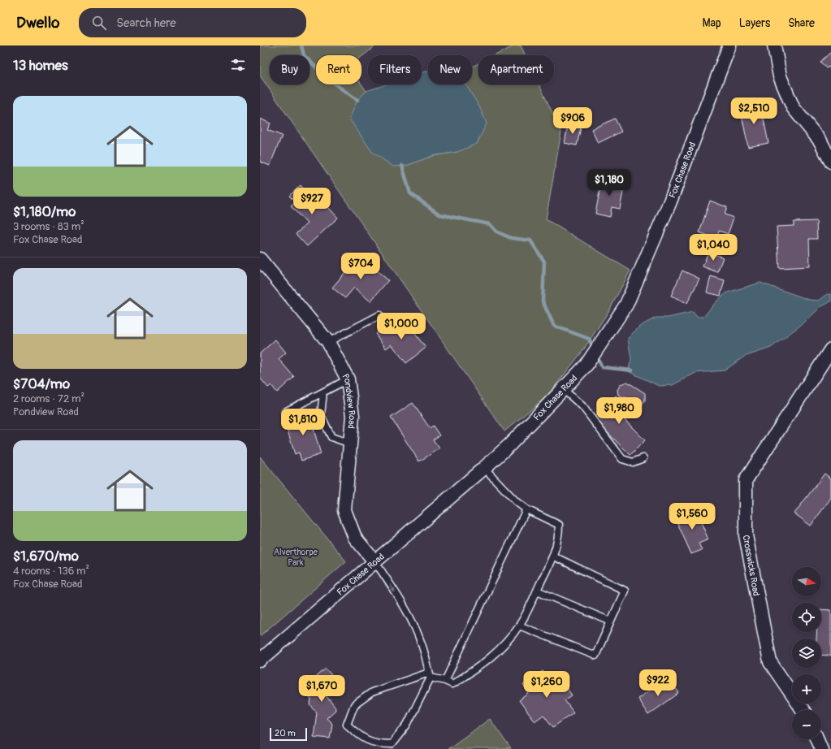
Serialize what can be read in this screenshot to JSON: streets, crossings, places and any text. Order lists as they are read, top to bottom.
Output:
{
  "streets": {
    "street": ["Fox Chase Road", "Pondview Road", "Crosswicks Road"]
  },
  "crossings": [
    ["Fox Chase Road", "Pondview Road"]
  ],
  "parks": ["Alverthorpe Park"],
  "scale_bar": "20 m",
  "north": "right",
  "page": {
    "header": "Dwello",
    "search": "Search here",
    "nav": ["Map", "Layers", "Share"],
    "heading": "13 homes",
    "chip": [
      "Buy",
      "Rent",
      "Filters",
      "New",
      "Apartment"
    ],
    "list": [
      {
        "name": "$1,180/mo",
        "note": "3 rooms · 83 m² · Fox Chase Road"
      },
      {
        "name": "$704/mo",
        "note": "2 rooms · 72 m² · Pondview Road"
      },
      {
        "name": "$1,670/mo",
        "note": "4 rooms · 136 m² · Fox Chase Road"
      }
    ],
    "price": [
      "$2,510",
      "$906",
      "$1,180",
      "$927",
      "$1,040",
      "$704",
      "$1,000",
      "$1,980",
      "$1,810",
      "$1,560",
      "$922",
      "$1,260",
      "$1,670"
    ],
    "map_buttons": ["+", "−"],
    "scale": "20 m"
  }
}
